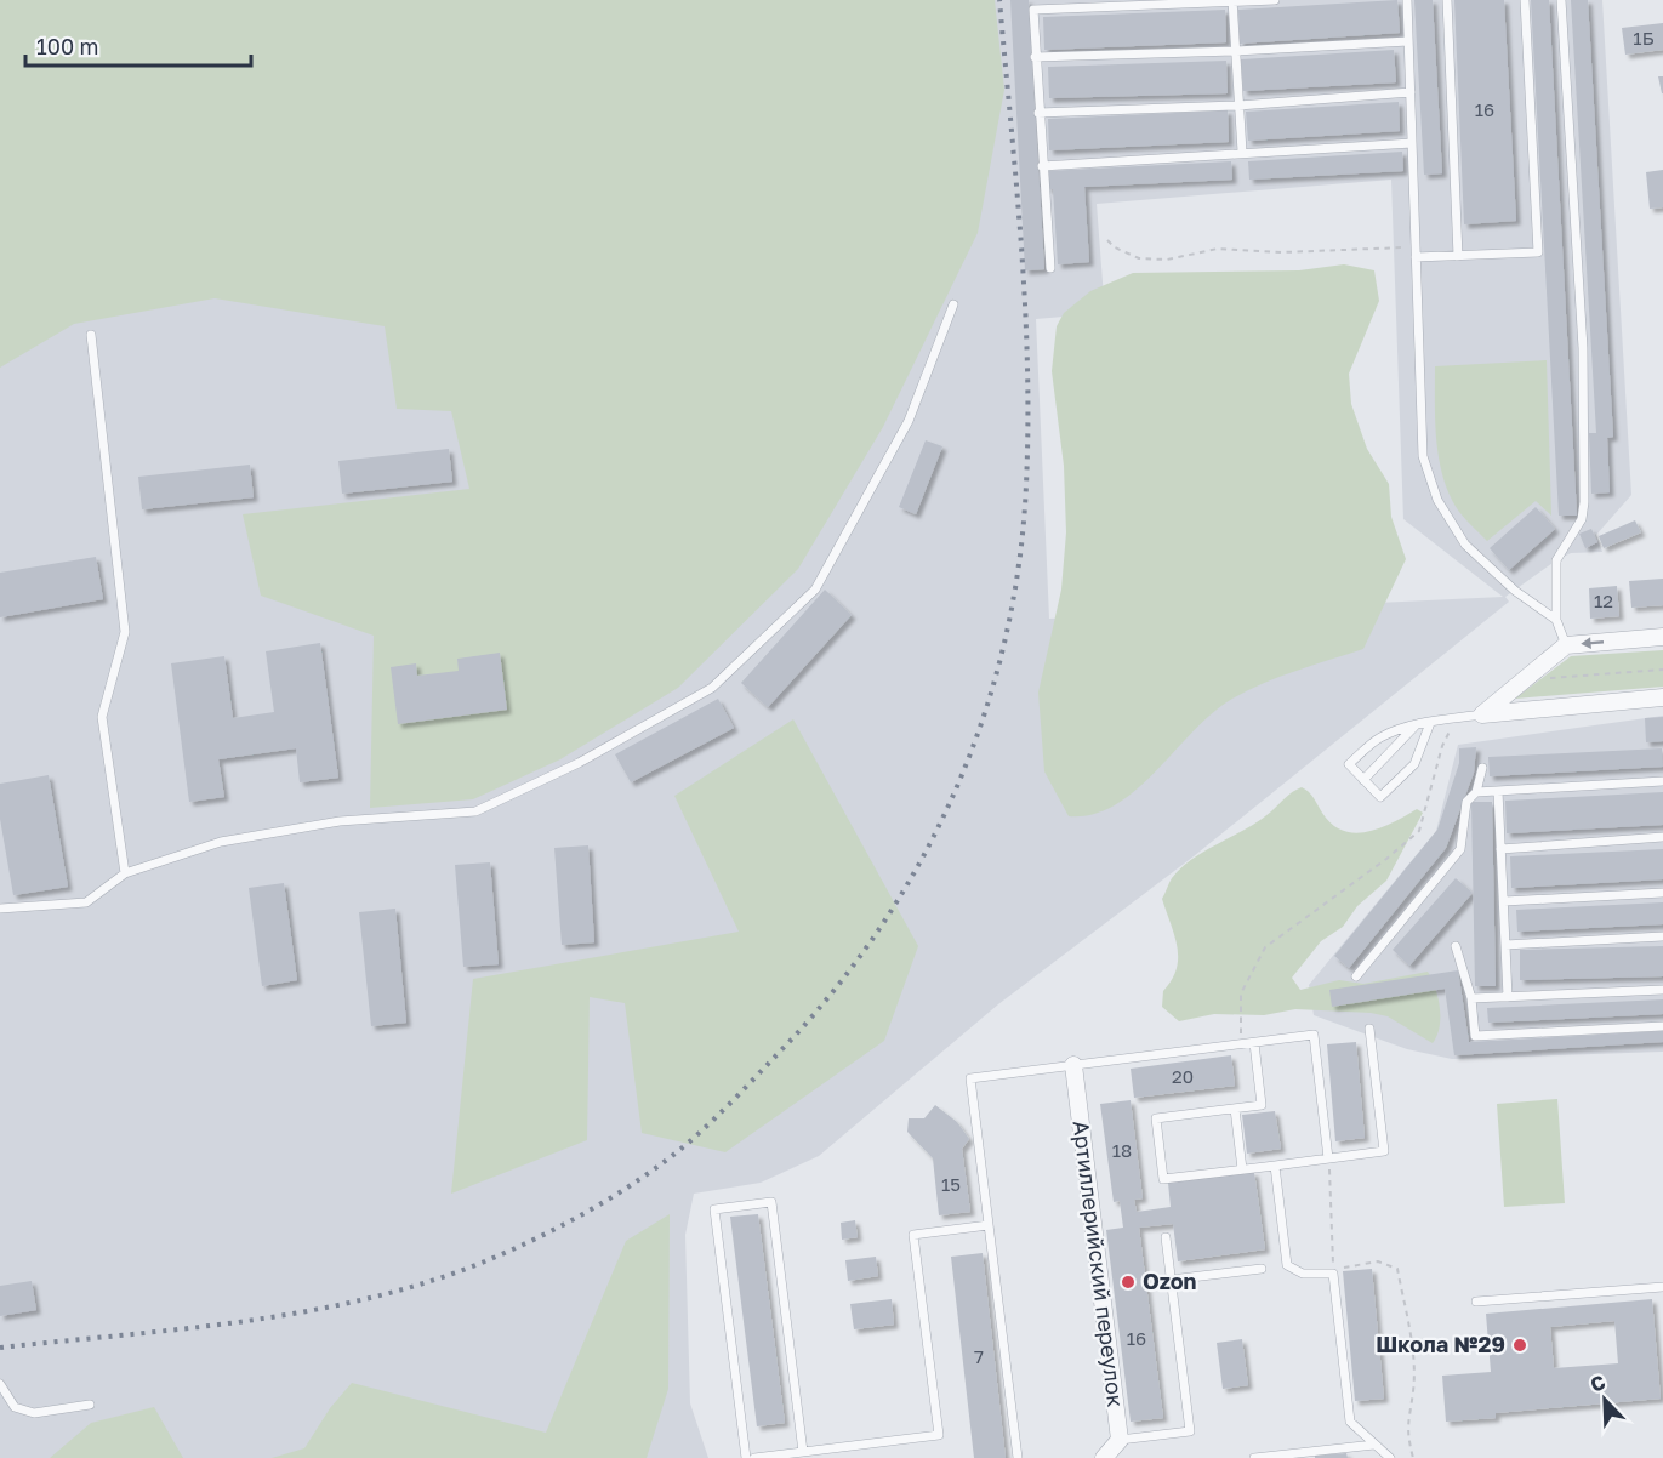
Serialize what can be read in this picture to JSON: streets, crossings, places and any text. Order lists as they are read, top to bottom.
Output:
{
  "streets": {
    "street": ["Артиллерийский переулок"]
  },
  "places": ["Ozon", "Школа №29"],
  "house_numbers": [
    "1Б",
    "16",
    "12",
    "20",
    "18",
    "15",
    "16",
    "7"
  ],
  "scale_bar": "100 m",
  "north": "top left"
}
